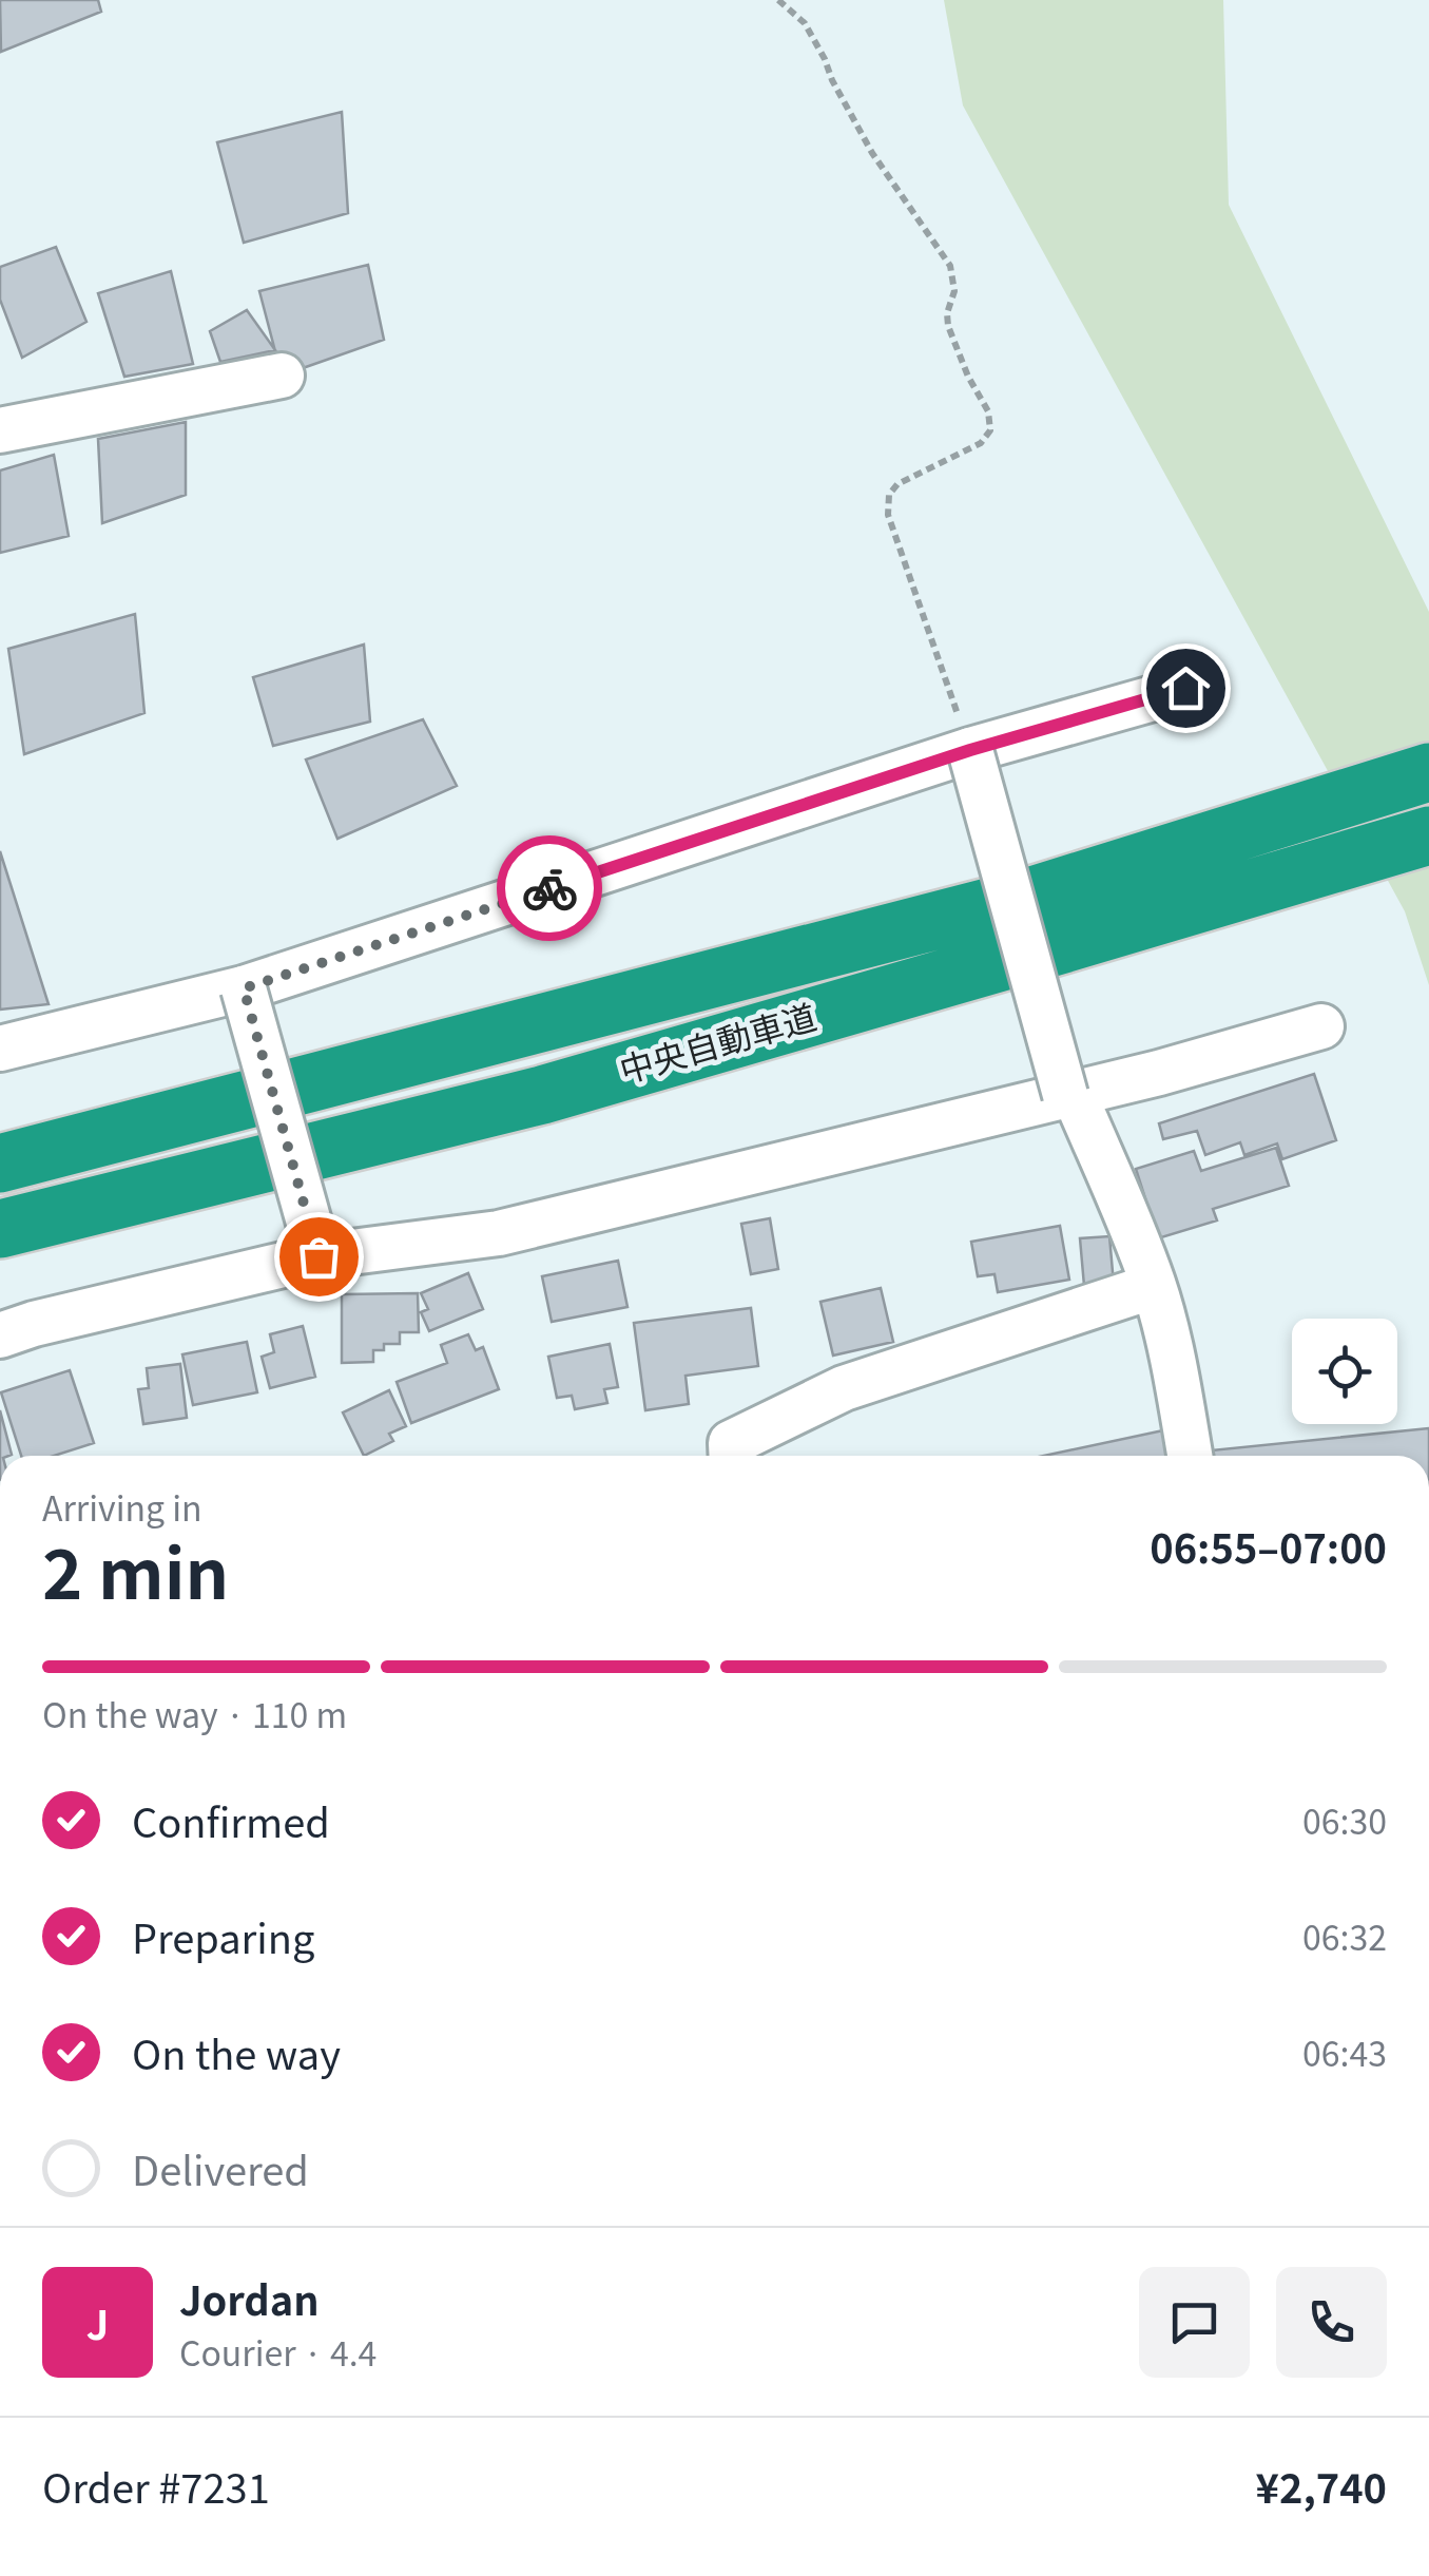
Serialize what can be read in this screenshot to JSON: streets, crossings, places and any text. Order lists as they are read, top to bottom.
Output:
{
  "streets": {
    "highway": ["中央自動車道"]
  },
  "page": {
    "heading": ["2 min", "Arriving in", "06:55–07:00"],
    "panel": [
      "Jordan",
      "Courier · 4.4",
      "Order #7231",
      "¥2,740"
    ],
    "bar": "On the way · 110 m",
    "list": [
      ["Confirmed", "06:30"],
      ["Preparing", "06:32"],
      ["On the way", "06:43"],
      "Delivered"
    ],
    "round": "J"
  }
}
